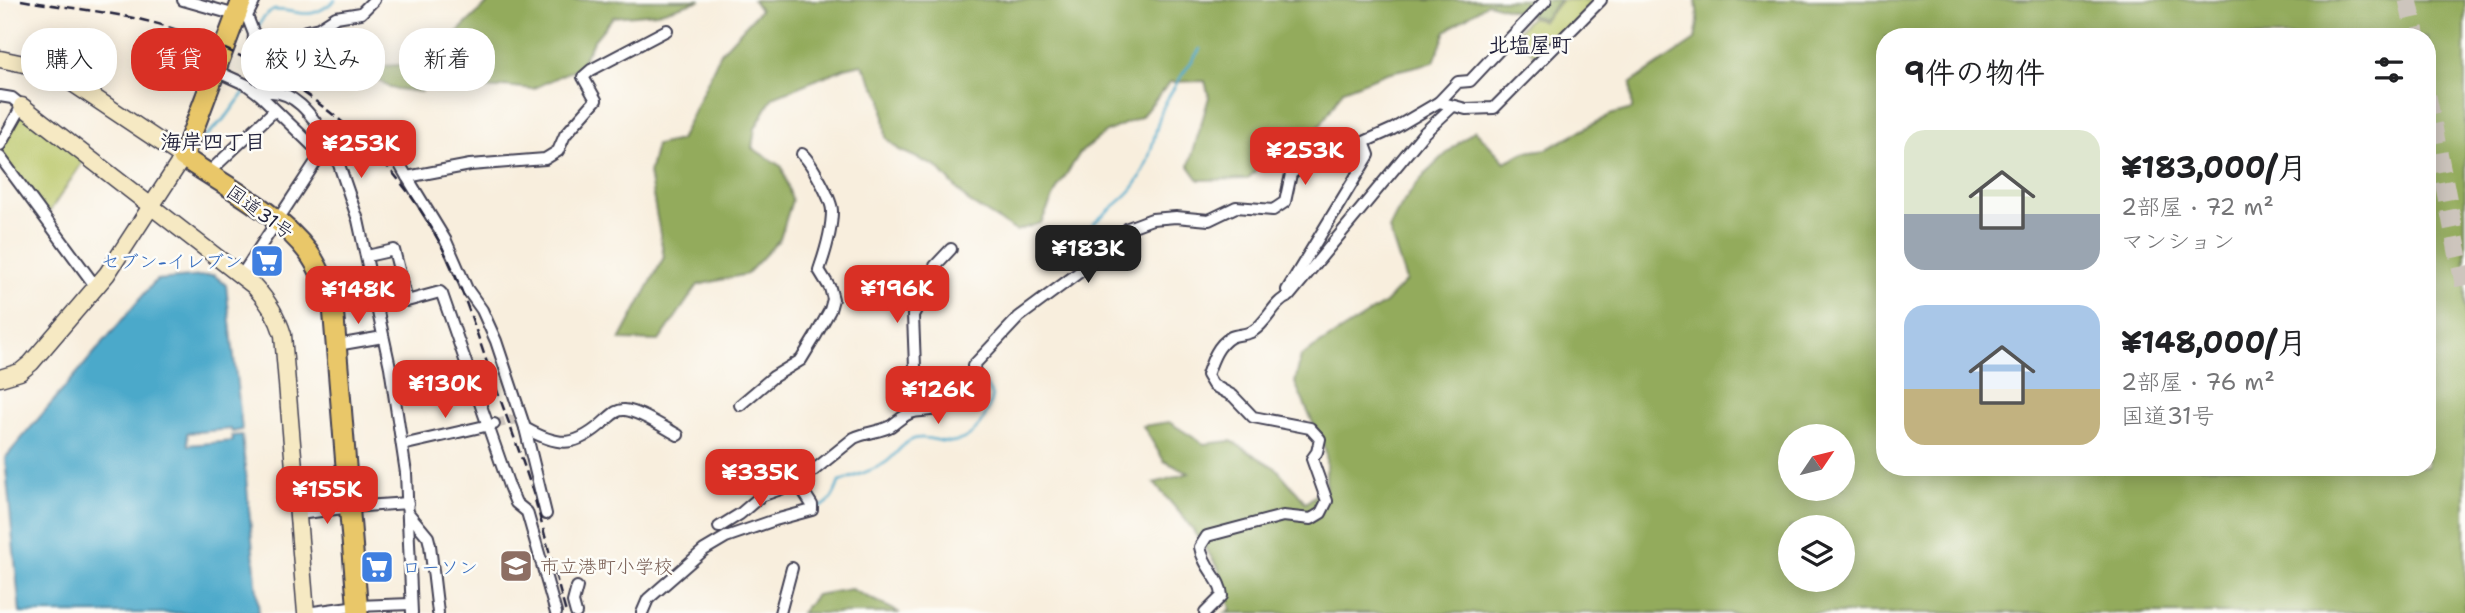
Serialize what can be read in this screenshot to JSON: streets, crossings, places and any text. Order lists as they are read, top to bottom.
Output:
{
  "streets": {
    "highway": ["国道31号"]
  },
  "districts": ["北塩屋町", "海岸四丁目"],
  "places": {
    "supermarket": ["セブン-イレブン", "ローソン"],
    "school or university": ["市立港町小学校"]
  },
  "north": "top right",
  "page": {
    "chip": [
      "購入",
      "賃貸",
      "絞り込み",
      "新着"
    ],
    "heading": "9件の物件",
    "list": [
      {
        "name": "¥183,000/月",
        "note": "2部屋 · 72 m² · マンション"
      },
      {
        "name": "¥148,000/月",
        "note": "2部屋 · 76 m² · 国道31号"
      }
    ],
    "price": [
      "¥253K",
      "¥253K",
      "¥183K",
      "¥196K",
      "¥148K",
      "¥130K",
      "¥126K",
      "¥335K",
      "¥155K"
    ]
  }
}
